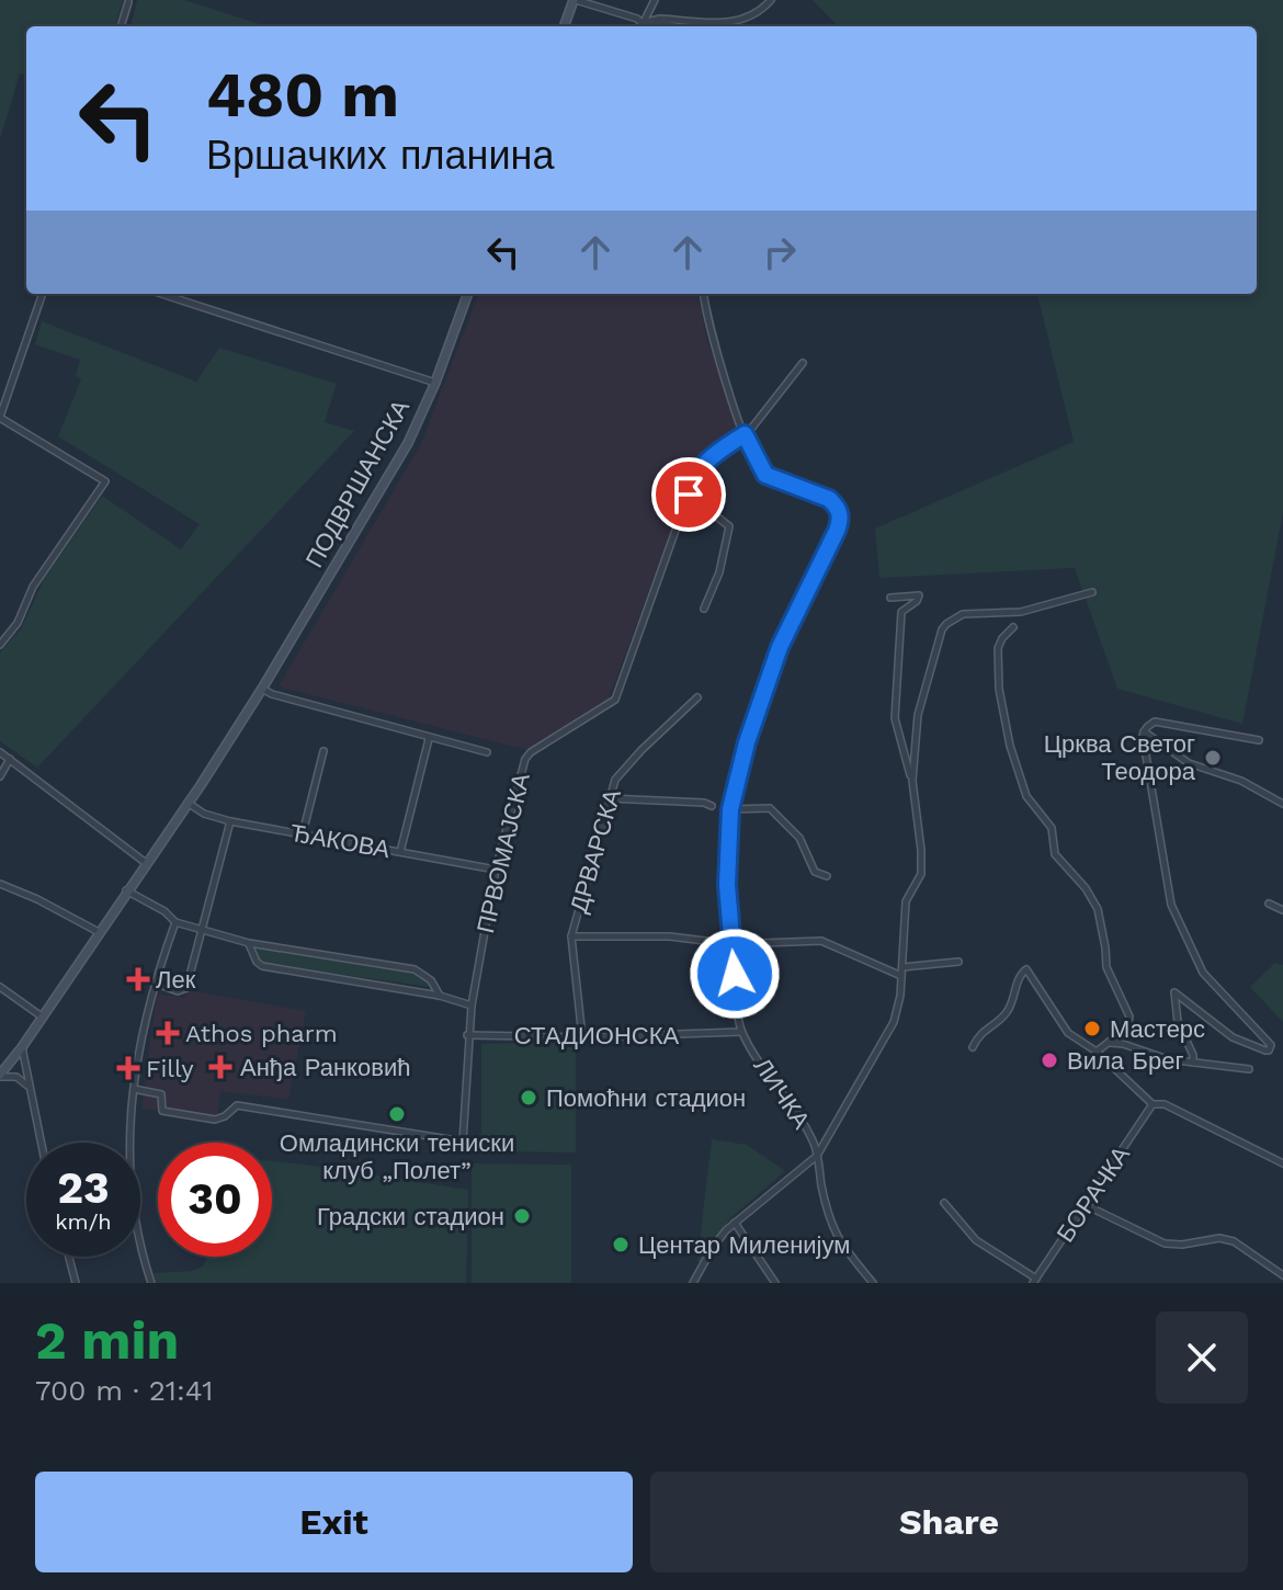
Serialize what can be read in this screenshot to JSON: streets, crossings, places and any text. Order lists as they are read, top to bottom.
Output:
{
  "streets": {
    "street": [
      "ПОДВРШАНСКА",
      "ЂАКОВА",
      "ДРВАРСКА",
      "ПРВОМАЈСКА",
      "СТАДИОНСКА",
      "ЛИЧКА",
      "БОРАЧКА"
    ]
  },
  "crossings": [
    ["ПОДВРШАНСКА", "ЂАКОВА"],
    ["ЂАКОВА", "ПРВОМАЈСКА"],
    ["ДРВАРСКА", "СТАДИОНСКА"],
    ["ПРВОМАЈСКА", "СТАДИОНСКА"],
    ["СТАДИОНСКА", "ЛИЧКА"]
  ],
  "places": {
    "other": [
      "Црква Светог Теодора",
      "Мастерс",
      "Вила Брег",
      "Помоћни стадион",
      "Омладински тениски клуб „Полет”",
      "Градски стадион",
      "Центар Миленијум"
    ],
    "health": [
      "Лек",
      "Athos pharm",
      "Анђа Ранковић",
      "Filly"
    ]
  },
  "page": {
    "turn": ["480 m", "Вршачких планина"],
    "speed": "23 km/h",
    "limit": "30",
    "heading": ["2 min", "700 m · 21:41"],
    "buttons": ["Exit", "Share"]
  }
}
